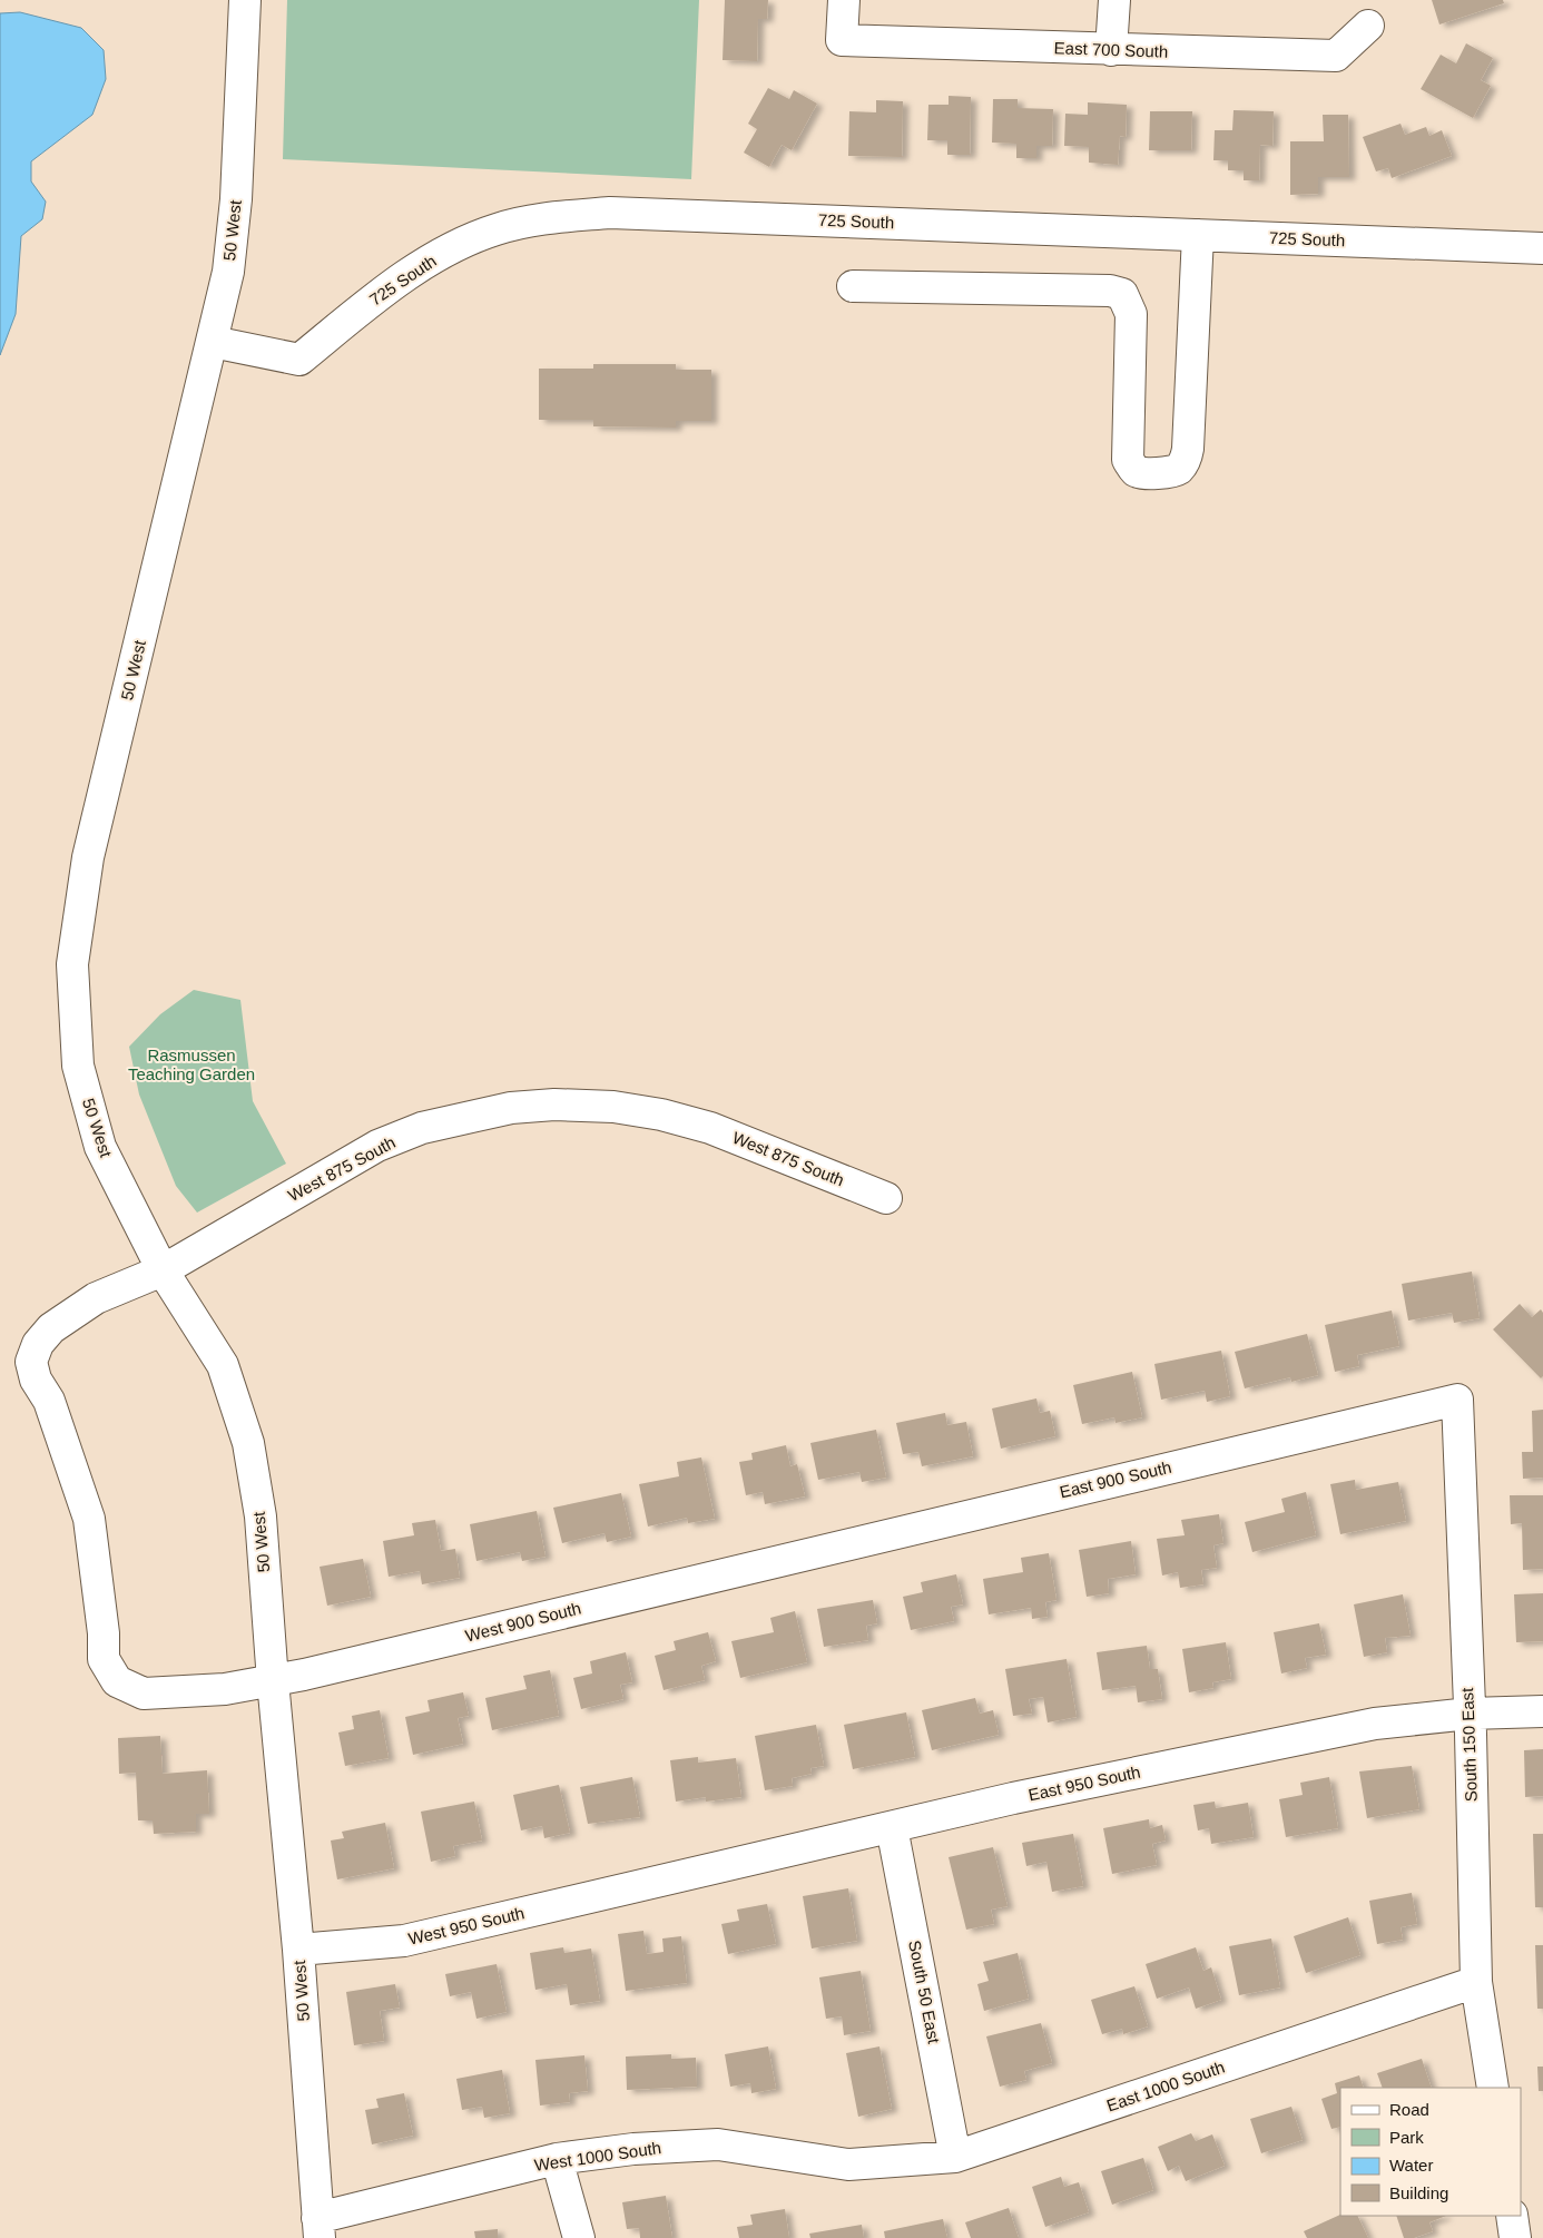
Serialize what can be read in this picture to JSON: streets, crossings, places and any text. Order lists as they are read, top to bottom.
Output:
{
  "streets": {
    "street": [
      "East 700 South",
      "725 South",
      "50 West",
      "West 875 South",
      "East 900 South",
      "West 900 South",
      "South 150 East",
      "East 950 South",
      "West 950 South",
      "South 50 East",
      "East 1000 South",
      "West 1000 South"
    ]
  },
  "crossings": [
    ["725 South", "50 West"],
    ["50 West", "West 875 South"],
    ["50 West", "West 900 South"],
    ["50 West", "West 950 South"],
    ["50 West", "West 1000 South"],
    ["West 875 South", "West 900 South"],
    ["East 900 South", "West 900 South"],
    ["East 900 South", "South 150 East"],
    ["South 150 East", "East 950 South"],
    ["South 150 East", "East 1000 South"],
    ["East 950 South", "West 950 South"],
    ["East 950 South", "South 50 East"],
    ["South 50 East", "East 1000 South"],
    ["East 1000 South", "West 1000 South"]
  ],
  "parks": ["Rasmussen Teaching Garden"],
  "legend": [
    "Road",
    "Park",
    "Water",
    "Building"
  ]
}
